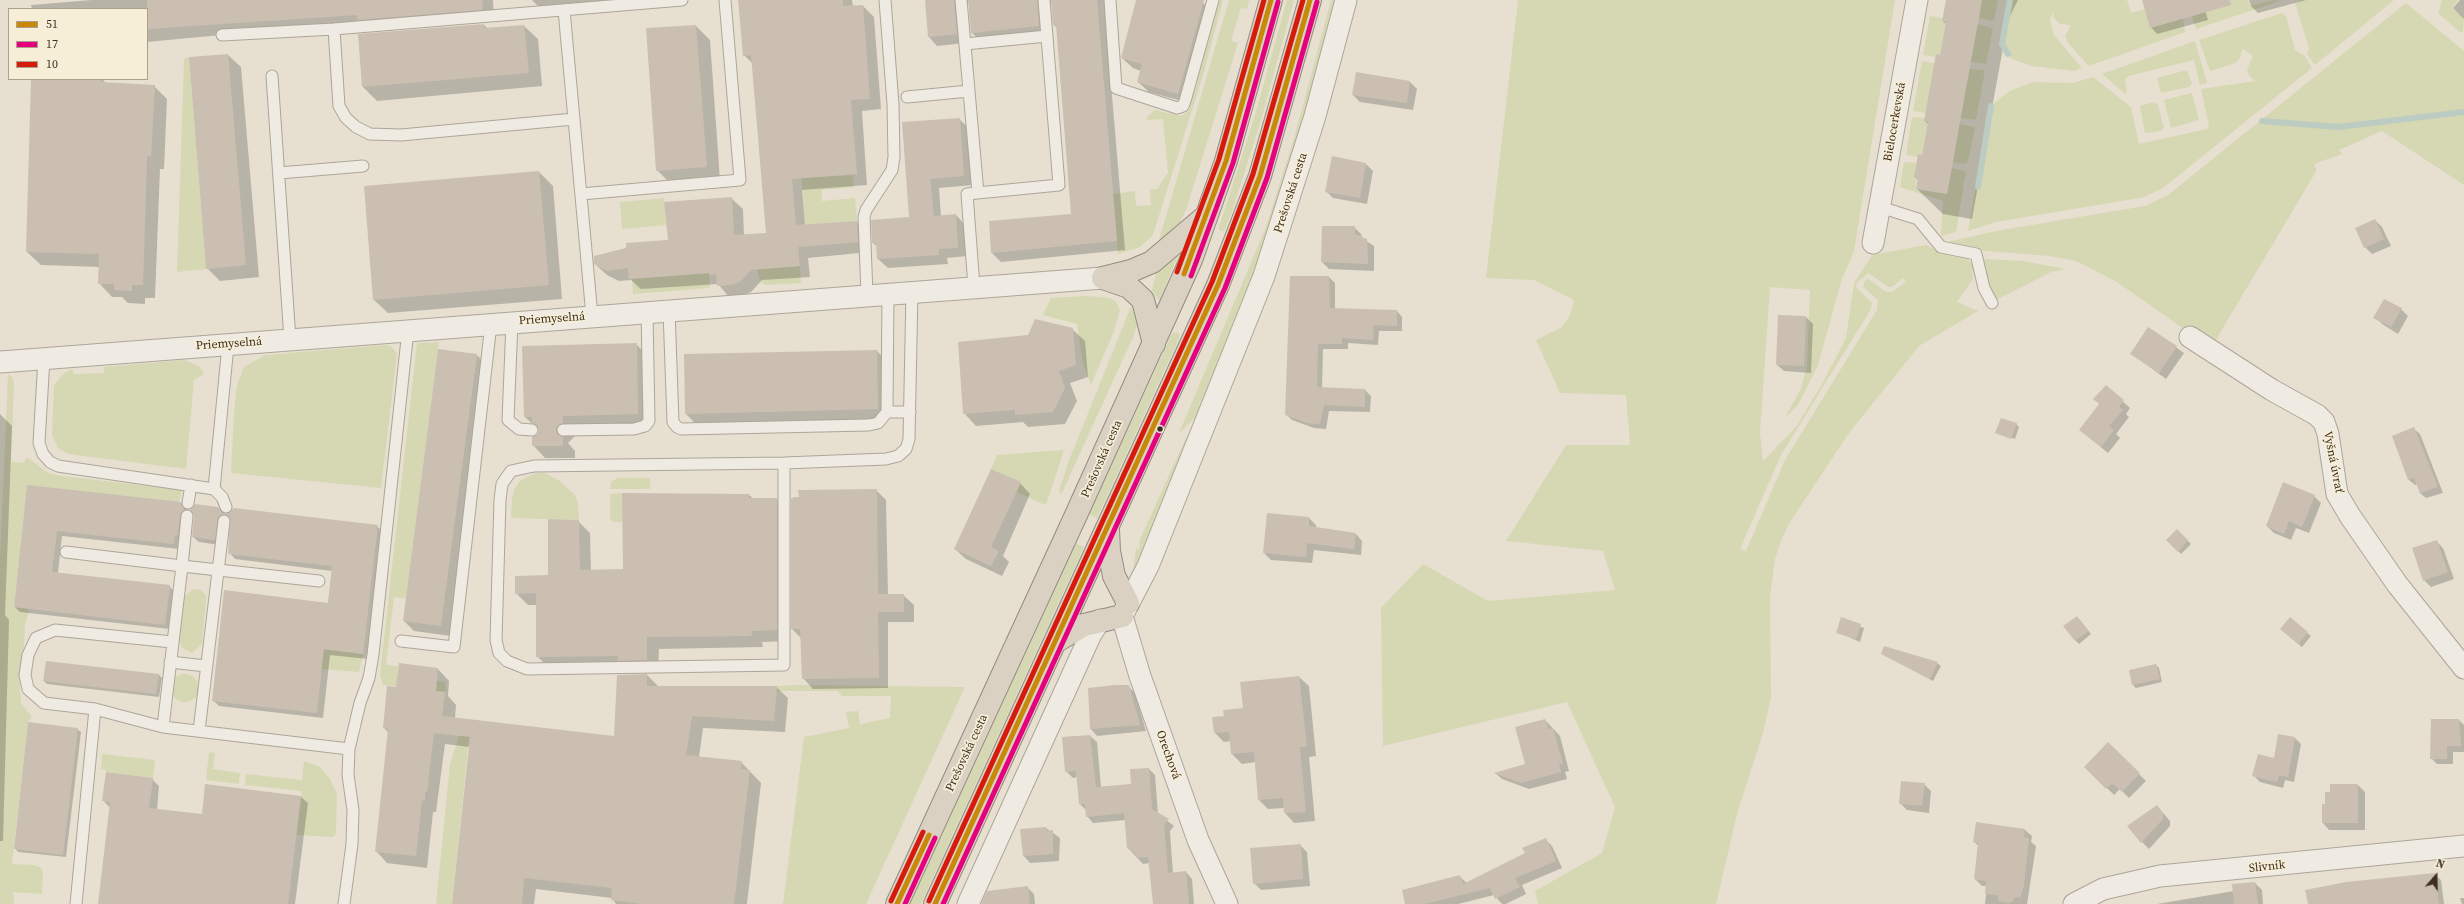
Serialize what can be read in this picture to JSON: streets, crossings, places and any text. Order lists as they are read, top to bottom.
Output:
{
  "streets": {
    "highway": ["Prešovská cesta"],
    "street": [
      "Bielocerkevská",
      "Priemyselná",
      "Vyšná úvrať",
      "Orechová",
      "Slivník"
    ]
  },
  "crossings": [
    ["Prešovská cesta", "Orechová"]
  ],
  "lines": ["transit line 51", "transit line 10", "transit line 17"],
  "legend": ["51", "17", "10"],
  "north": "top"
}
